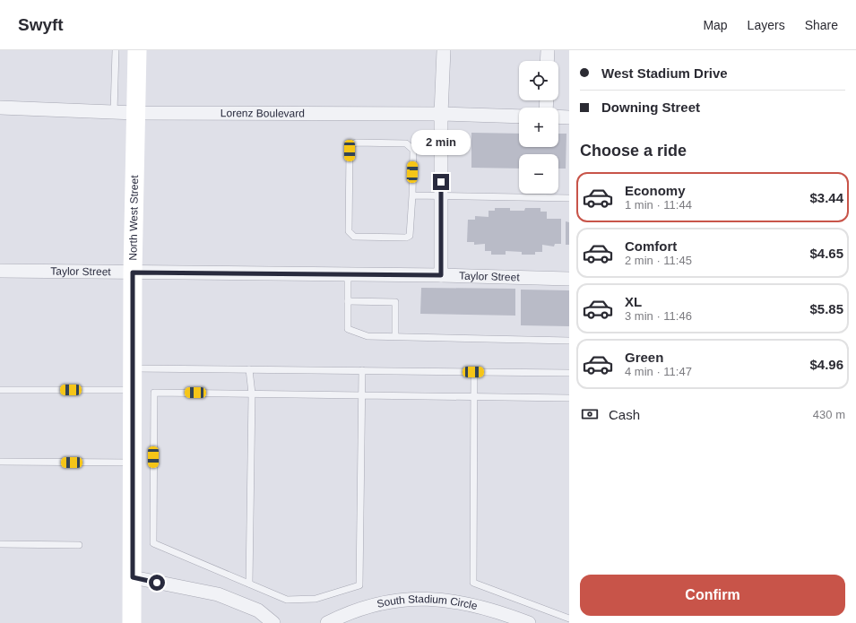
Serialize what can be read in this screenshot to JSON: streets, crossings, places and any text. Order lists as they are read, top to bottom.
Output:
{
  "streets": {
    "street": [
      "Lorenz Boulevard",
      "North West Street",
      "Taylor Street",
      "South Stadium Circle"
    ]
  },
  "crossings": [
    ["Lorenz Boulevard", "North West Street"],
    ["North West Street", "Taylor Street"]
  ],
  "page": {
    "header": "Swyft",
    "nav": ["Map", "Layers", "Share"],
    "banner": ["West Stadium Drive", "Downing Street"],
    "map_buttons": ["+", "−"],
    "heading": "Choose a ride",
    "bubble": "2 min",
    "list": [
      {
        "name": "Economy",
        "note": "1 min · 11:44",
        "value": "$3.44"
      },
      {
        "name": "Comfort",
        "note": "2 min · 11:45",
        "value": "$4.65"
      },
      {
        "name": "XL",
        "note": "3 min · 11:46",
        "value": "$5.85"
      },
      {
        "name": "Green",
        "note": "4 min · 11:47",
        "value": "$4.96"
      }
    ],
    "pay": ["Cash", "430 m"],
    "buttons": "Confirm"
  }
}
